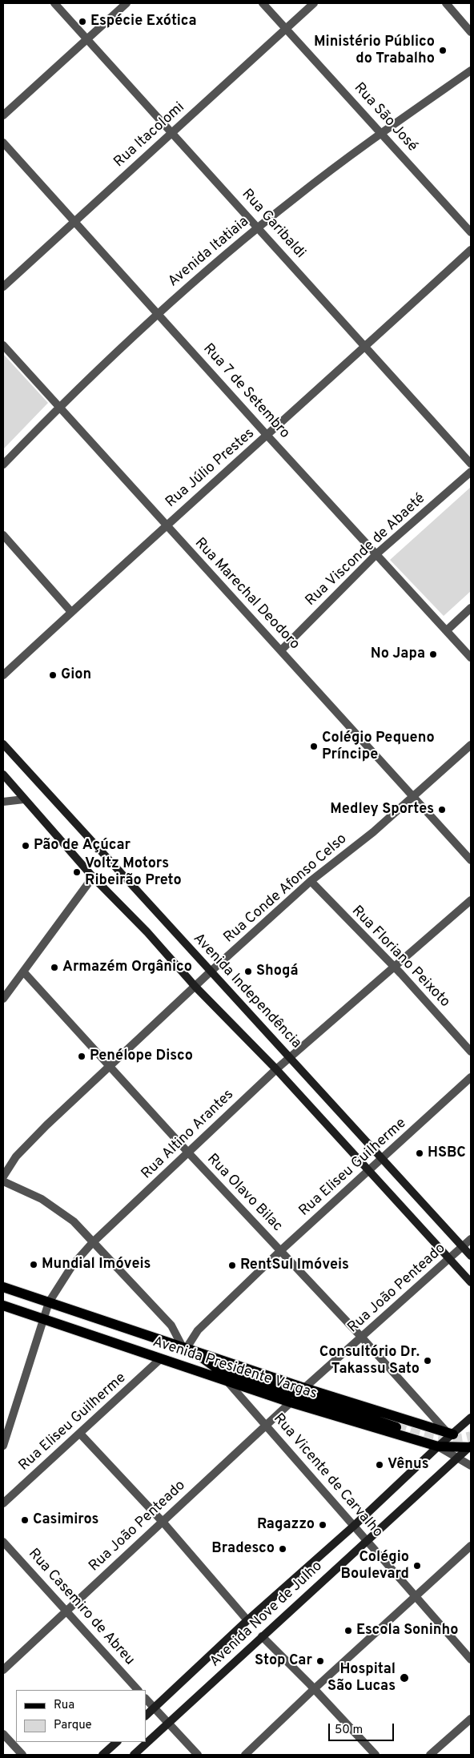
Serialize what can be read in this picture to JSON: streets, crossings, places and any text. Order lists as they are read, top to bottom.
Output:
{
  "streets": {
    "main road": ["Avenida Independência", "Avenida Presidente Vargas", "Avenida Nove de Julho"],
    "street": [
      "Rua São José",
      "Rua Itacolomi",
      "Rua Garibaldi",
      "Avenida Itatiaia",
      "Rua 7 de Setembro",
      "Rua Júlio Prestes",
      "Rua Visconde de Abaeté",
      "Rua Marechal Deodoro",
      "Rua Conde Afonso Celso",
      "Rua Floriano Peixoto",
      "Rua Altino Arantes",
      "Rua Eliseu Guilherme",
      "Rua Olavo Bilac",
      "Rua João Penteado",
      "Rua Vicente de Carvalho",
      "Rua Casemiro de Abreu"
    ]
  },
  "crossings": [
    ["Rua São José", "Rua Itacolomi"],
    ["Rua São José", "Avenida Itatiaia"],
    ["Rua Itacolomi", "Rua Garibaldi"],
    ["Rua Itacolomi", "Rua 7 de Setembro"],
    ["Rua Garibaldi", "Avenida Itatiaia"],
    ["Rua Garibaldi", "Rua Júlio Prestes"],
    ["Avenida Itatiaia", "Rua 7 de Setembro"],
    ["Avenida Itatiaia", "Rua Marechal Deodoro"],
    ["Rua 7 de Setembro", "Rua Júlio Prestes"],
    ["Rua 7 de Setembro", "Rua Visconde de Abaeté"],
    ["Rua Júlio Prestes", "Rua Marechal Deodoro"],
    ["Rua Visconde de Abaeté", "Rua Marechal Deodoro"],
    ["Rua Marechal Deodoro", "Rua Conde Afonso Celso"],
    ["Rua Conde Afonso Celso", "Rua Floriano Peixoto"],
    ["Rua Conde Afonso Celso", "Avenida Independência"],
    ["Rua Conde Afonso Celso", "Rua Olavo Bilac"],
    ["Rua Floriano Peixoto", "Rua Altino Arantes"],
    ["Avenida Independência", "Rua Altino Arantes"],
    ["Avenida Independência", "Rua Eliseu Guilherme"],
    ["Avenida Independência", "Rua João Penteado"],
    ["Rua Altino Arantes", "Rua Olavo Bilac"],
    ["Rua Altino Arantes", "Avenida Presidente Vargas"],
    ["Rua Eliseu Guilherme", "Rua Olavo Bilac"],
    ["Rua Eliseu Guilherme", "Avenida Presidente Vargas"],
    ["Rua Olavo Bilac", "Rua João Penteado"],
    ["Rua Olavo Bilac", "Avenida Presidente Vargas"],
    ["Rua Olavo Bilac", "Avenida Nove de Julho"],
    ["Rua João Penteado", "Avenida Presidente Vargas"],
    ["Rua João Penteado", "Rua Vicente de Carvalho"],
    ["Rua João Penteado", "Rua Casemiro de Abreu"],
    ["Avenida Presidente Vargas", "Rua Vicente de Carvalho"],
    ["Avenida Presidente Vargas", "Avenida Nove de Julho"],
    ["Rua Vicente de Carvalho", "Avenida Nove de Julho"]
  ],
  "places": [
    "Espécie Exótica",
    "Ministério Público do Trabalho",
    "No Japa",
    "Gion",
    "Colégio Pequeno Príncipe",
    "Medley Sportes",
    "Pão de Açúcar",
    "Voltz Motors Ribeirão Preto",
    "Armazém Orgânico",
    "Shogá",
    "Penélope Disco",
    "HSBC",
    "Mundial Imóveis",
    "RentSul Imóveis",
    "Consultório Dr. Takassu Sato",
    "Vênus",
    "Casimiros",
    "Ragazzo",
    "Bradesco",
    "Colégio Boulevard",
    "Escola Soninho",
    "Stop Car",
    "Hospital São Lucas"
  ],
  "legend": ["Rua", "Parque"],
  "scale_bar": "50 m"
}
